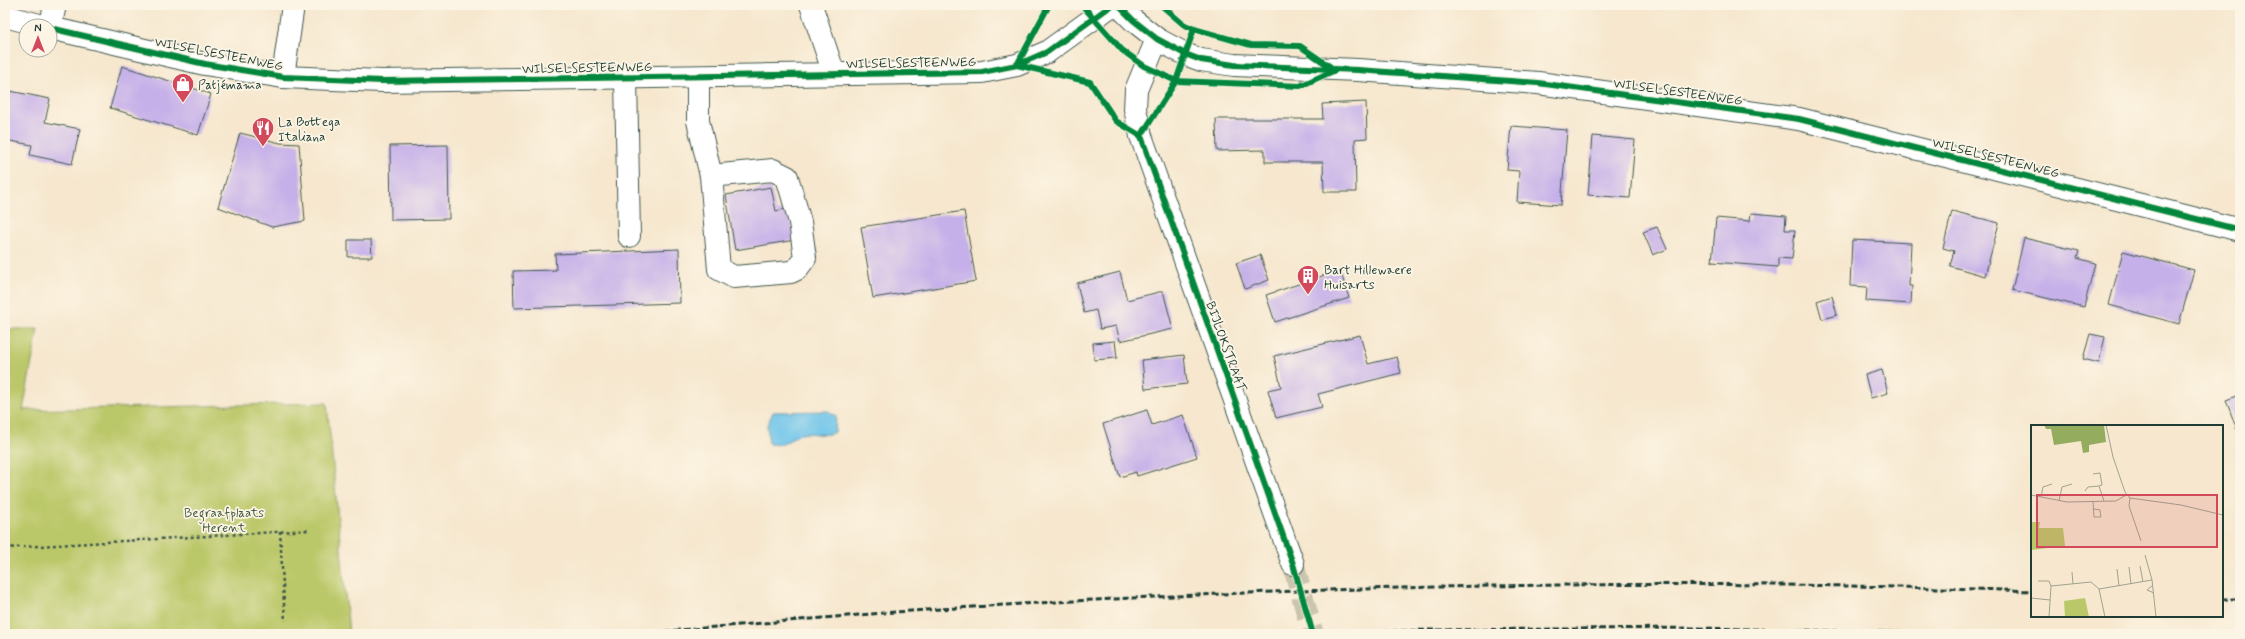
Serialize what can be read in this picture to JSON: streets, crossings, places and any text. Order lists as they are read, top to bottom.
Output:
{
  "streets": {
    "street": ["WILSELSESTEENWEG", "BIJLOKSTRAAT"]
  },
  "crossings": [
    ["WILSELSESTEENWEG", "BIJLOKSTRAAT"]
  ],
  "parks": ["Begraafplaats Herent"],
  "places": {
    "shop": ["Patjémama"],
    "restaurant": ["La Bottega Italiana"],
    "building": ["Bart Hillewaere Huisarts"]
  },
  "north": "top"
}
